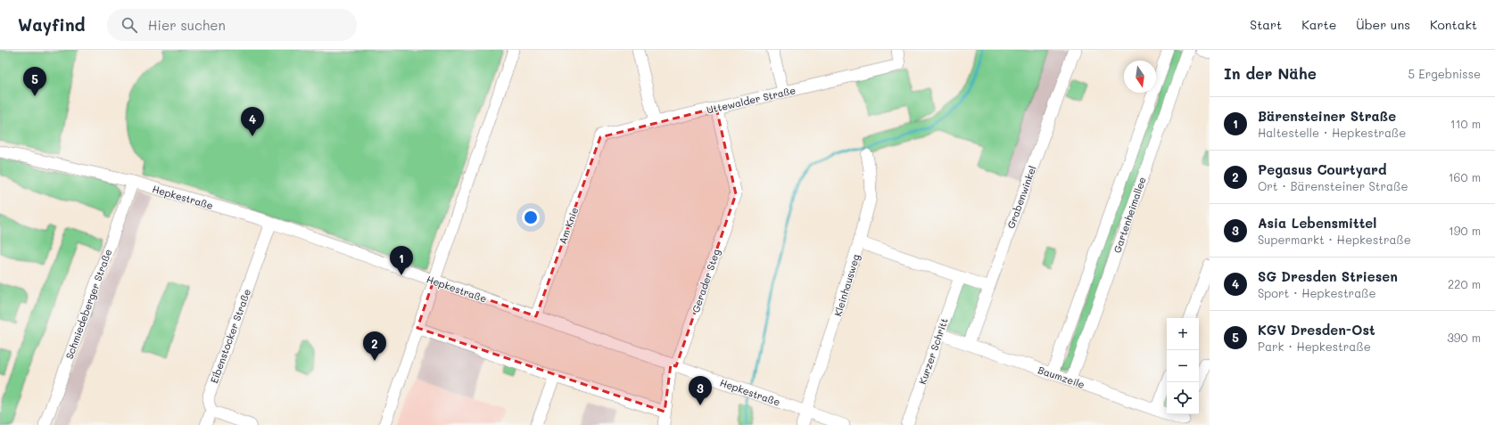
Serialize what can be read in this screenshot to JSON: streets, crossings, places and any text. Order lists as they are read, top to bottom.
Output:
{
  "streets": {
    "street": [
      "Uttewalder Straße",
      "Hepkestraße",
      "Grabenwinkel",
      "Gartenheimallee",
      "Am Knie",
      "Gerader Steg",
      "Kleinhausweg",
      "Schmiedeberger Straße",
      "Eibenstocker Straße",
      "Kurzer Schritt",
      "Baumzeile"
    ]
  },
  "crossings": [
    ["Uttewalder Straße", "Am Knie"],
    ["Uttewalder Straße", "Gerader Steg"],
    ["Hepkestraße", "Am Knie"],
    ["Hepkestraße", "Gerader Steg"],
    ["Hepkestraße", "Kleinhausweg"],
    ["Hepkestraße", "Schmiedeberger Straße"],
    ["Hepkestraße", "Eibenstocker Straße"],
    ["Grabenwinkel", "Baumzeile"],
    ["Gartenheimallee", "Baumzeile"],
    ["Kurzer Schritt", "Baumzeile"]
  ],
  "north": "bottom",
  "page": {
    "header": "Wayfind",
    "search": "Hier suchen",
    "nav": [
      "Start",
      "Karte",
      "Über uns",
      "Kontakt"
    ],
    "heading": ["In der Nähe", "5 Ergebnisse"],
    "pins": [
      "5",
      "4",
      "1",
      "2",
      "3"
    ],
    "list": [
      {
        "mark": "1",
        "name": "Bärensteiner Straße",
        "note": "Haltestelle · Hepkestraße",
        "value": "110 m"
      },
      {
        "mark": "2",
        "name": "Pegasus Courtyard",
        "note": "Ort · Bärensteiner Straße",
        "value": "160 m"
      },
      {
        "mark": "3",
        "name": "Asia Lebensmittel",
        "note": "Supermarkt · Hepkestraße",
        "value": "190 m"
      },
      {
        "mark": "4",
        "name": "SG Dresden Striesen",
        "note": "Sport · Hepkestraße",
        "value": "220 m"
      },
      {
        "mark": "5",
        "name": "KGV Dresden-Ost",
        "note": "Park · Hepkestraße",
        "value": "390 m"
      }
    ],
    "map_buttons": ["+", "−"]
  }
}
